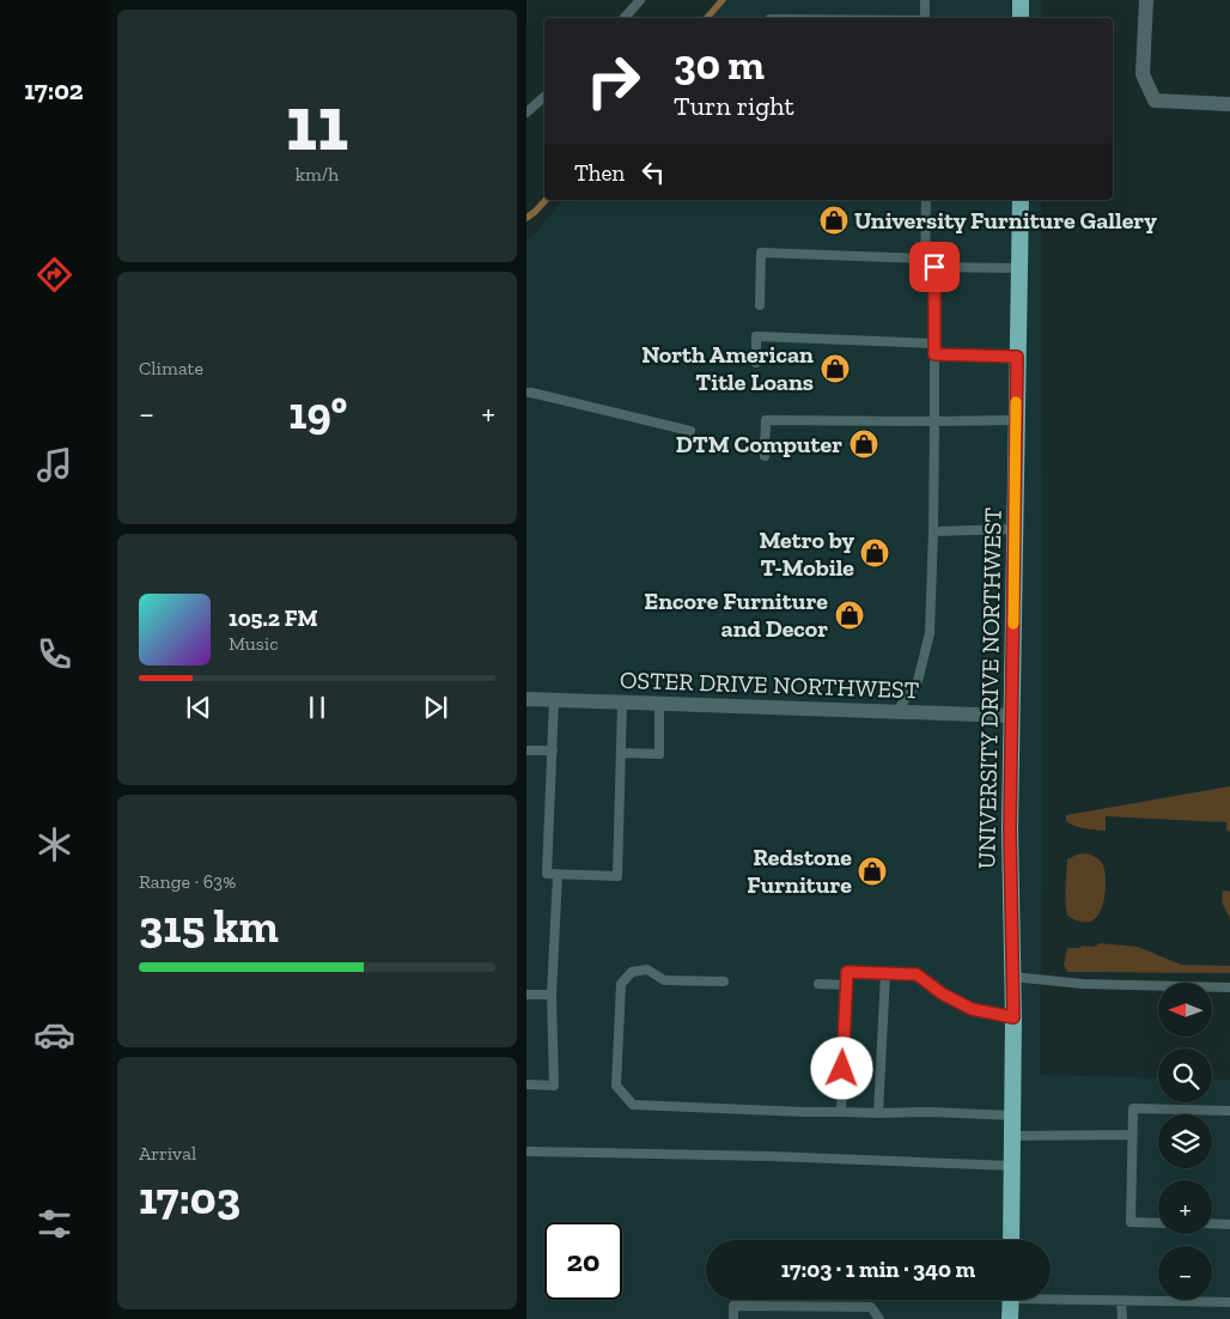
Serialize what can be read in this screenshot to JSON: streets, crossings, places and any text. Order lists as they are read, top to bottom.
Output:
{
  "streets": {
    "highway": ["UNIVERSITY DRIVE NORTHWEST"],
    "street": ["OSTER DRIVE NORTHWEST"]
  },
  "crossings": [
    ["OSTER DRIVE NORTHWEST", "UNIVERSITY DRIVE NORTHWEST"]
  ],
  "places": {
    "shop": [
      "University Furniture Gallery",
      "North American Title Loans",
      "DTM Computer",
      "Metro by T-Mobile",
      "Encore Furniture and Decor",
      "Redstone Furniture"
    ]
  },
  "north": "left",
  "page": {
    "tabs": "17:02",
    "tile": [
      ["11", "km/h"],
      "Climate",
      ["Range · 63%", "315 km"],
      ["Arrival", "17:03"]
    ],
    "turn": ["30 m", "Turn right"],
    "then": "Then",
    "heat": ["−", "19°", "+"],
    "song": ["105.2 FM", "Music"],
    "map_buttons": ["+", "−"],
    "limit": "20",
    "trip": "17:03 · 1 min · 340 m"
  }
}
